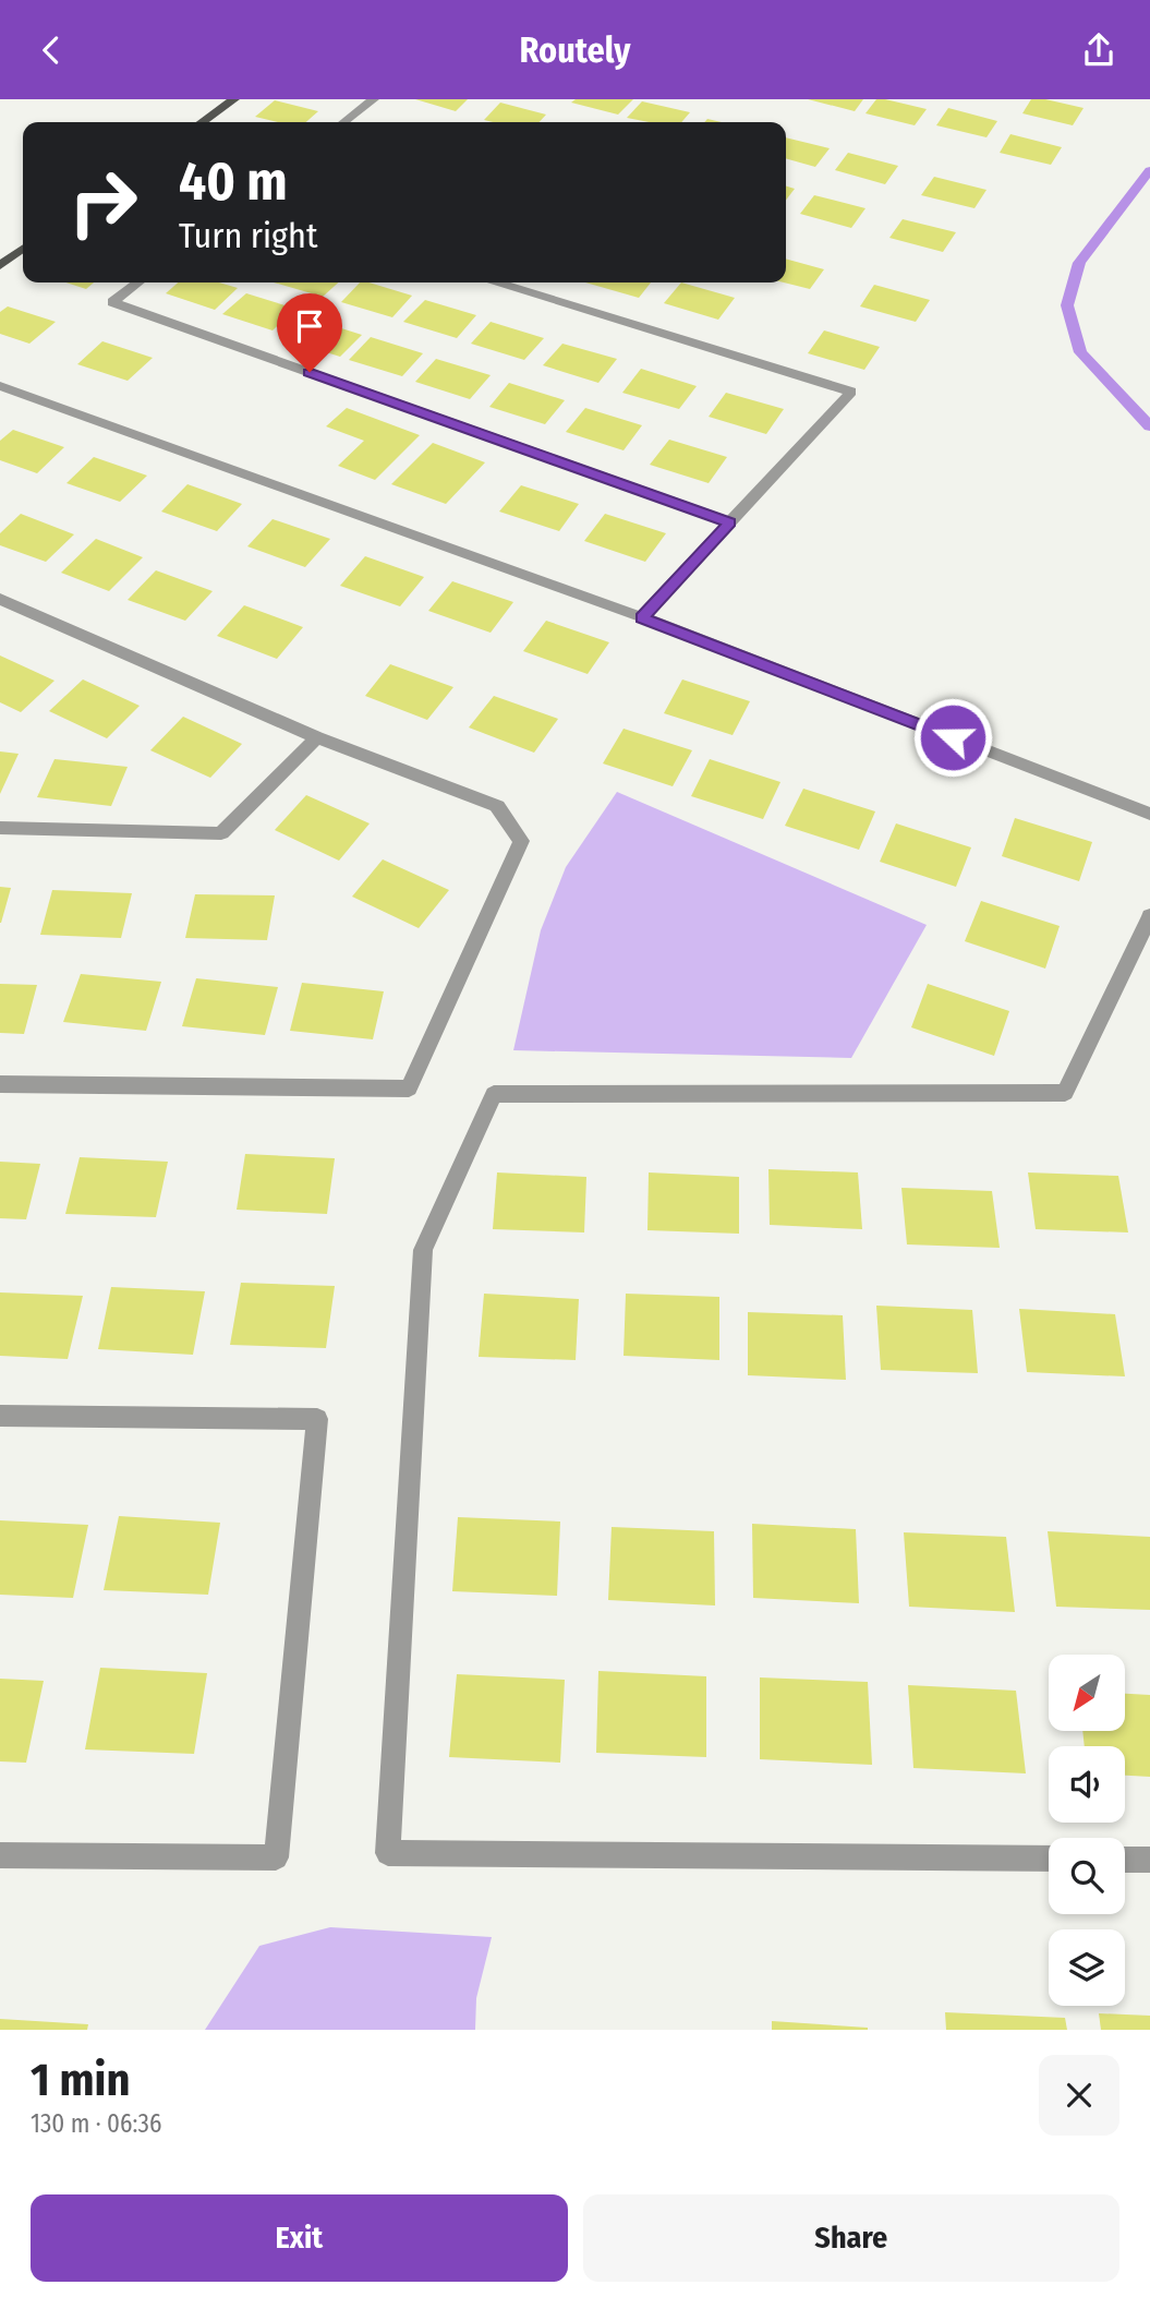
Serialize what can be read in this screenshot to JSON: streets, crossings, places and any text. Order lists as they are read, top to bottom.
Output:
{
  "north": "bottom left",
  "page": {
    "header": "Routely",
    "turn": ["40 m", "Turn right"],
    "heading": ["1 min", "130 m · 06:36"],
    "buttons": ["Exit", "Share"]
  }
}
